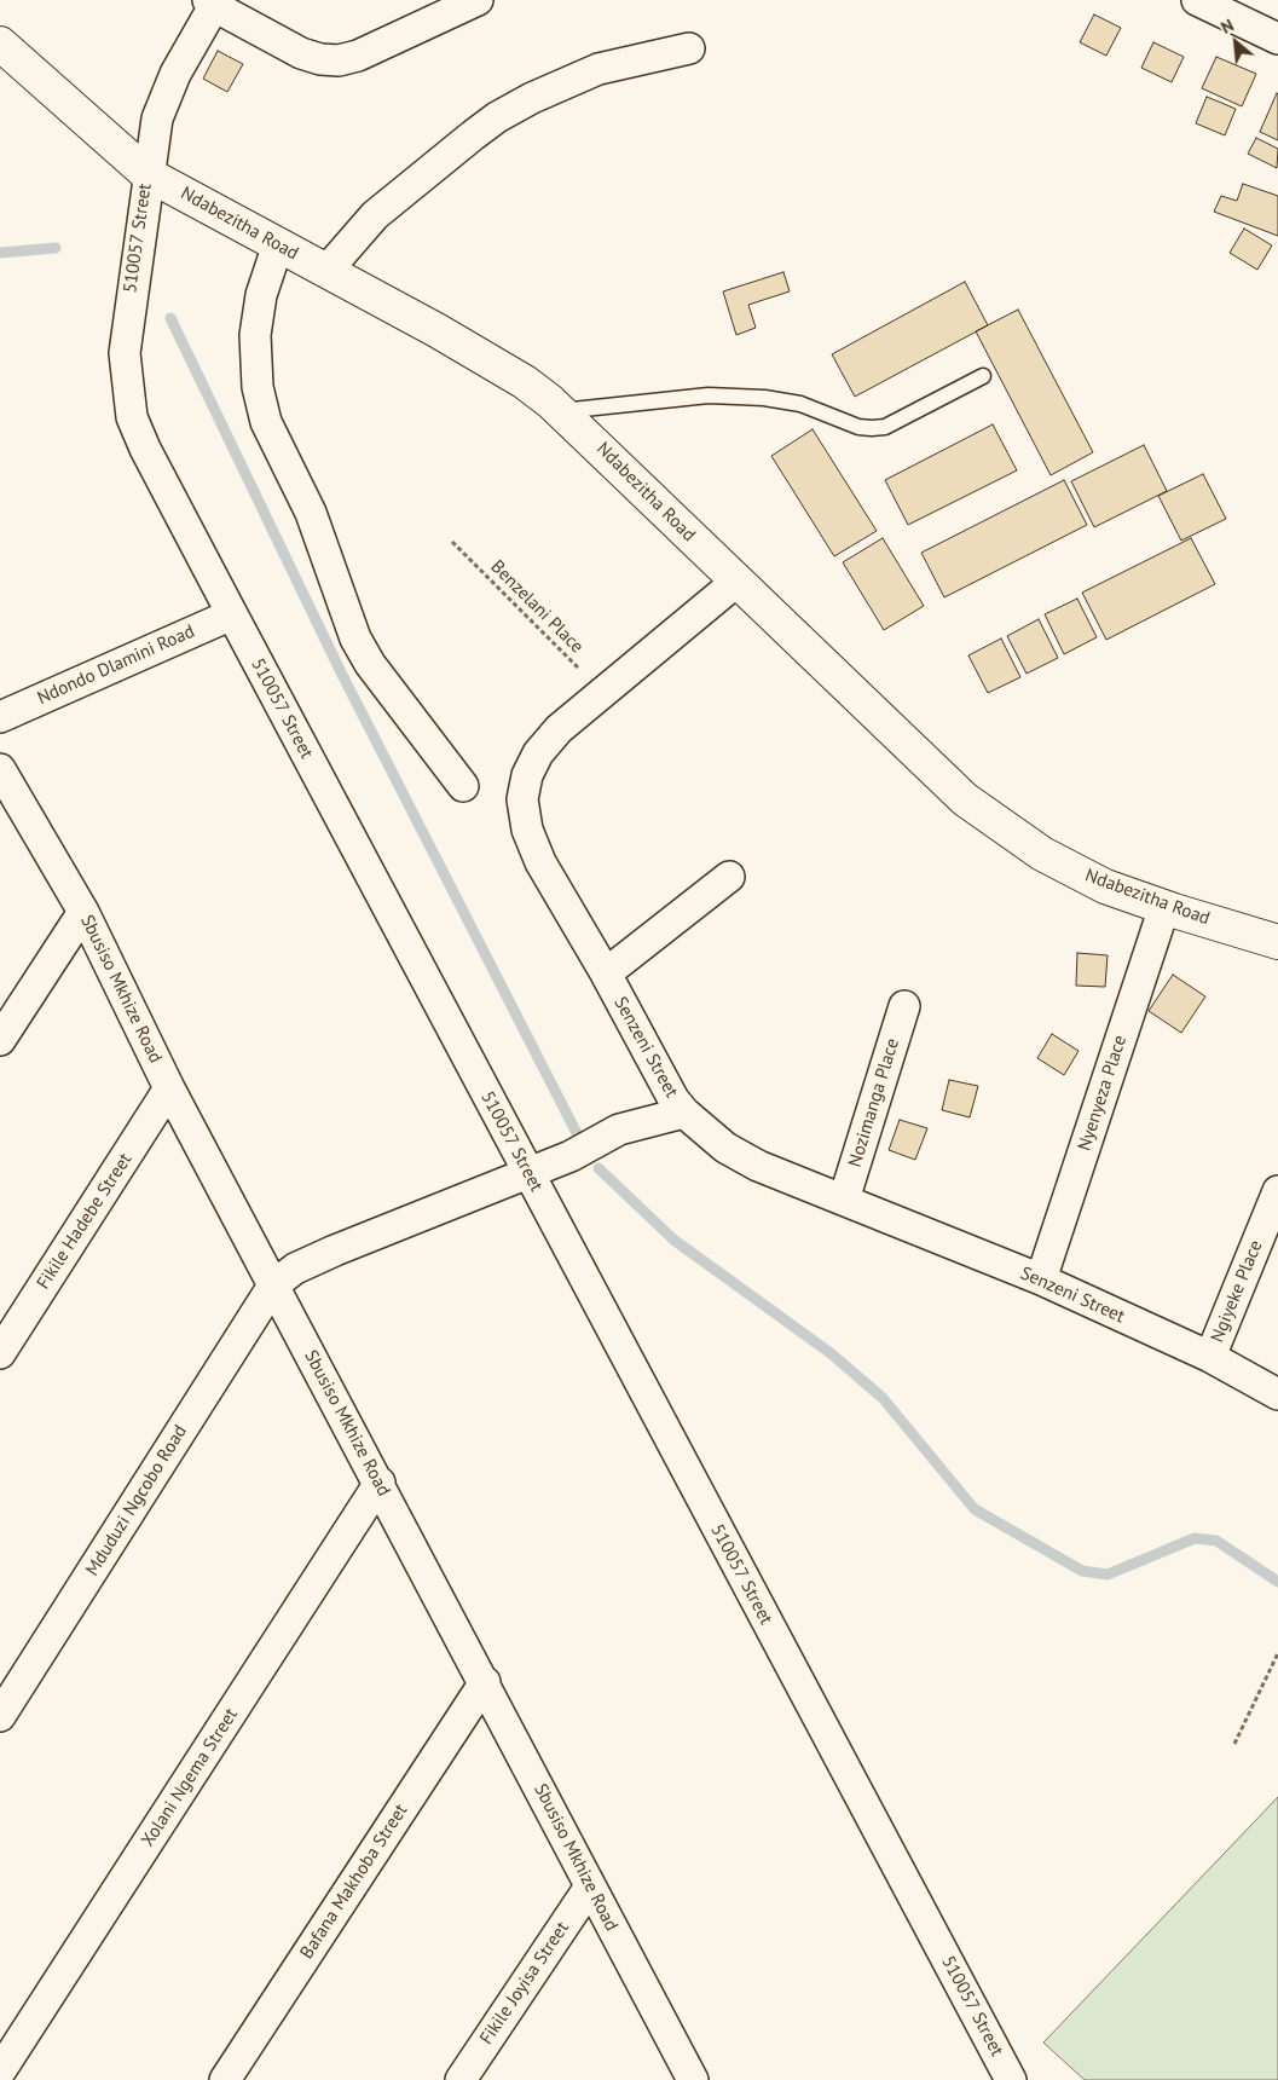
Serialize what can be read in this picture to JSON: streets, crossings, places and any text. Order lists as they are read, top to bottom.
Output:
{
  "streets": {
    "street": [
      "Ndabezitha Road",
      "510057 Street",
      "Ndondo Dlamini Road",
      "Sbusiso Mkhize Road",
      "Senzeni Street",
      "Nyenyeza Place",
      "Nozimanga Place",
      "Fikile Hadebe Street",
      "Ngiyeke Place",
      "Mduduzi Ngcobo Road",
      "Xolani Ngema Street",
      "Bafana Makhoba Street",
      "Fikile Joyisa Street"
    ],
    "path": ["Benzelani Place"]
  },
  "crossings": [
    ["Ndabezitha Road", "510057 Street"],
    ["Ndabezitha Road", "Senzeni Street"],
    ["Ndabezitha Road", "Nyenyeza Place"],
    ["510057 Street", "Ndondo Dlamini Road"],
    ["Benzelani Place", "Senzeni Street"],
    ["Sbusiso Mkhize Road", "Fikile Hadebe Street"],
    ["Sbusiso Mkhize Road", "Mduduzi Ngcobo Road"],
    ["Sbusiso Mkhize Road", "Xolani Ngema Street"],
    ["Sbusiso Mkhize Road", "Bafana Makhoba Street"],
    ["Sbusiso Mkhize Road", "Fikile Joyisa Street"],
    ["Senzeni Street", "Nyenyeza Place"],
    ["Senzeni Street", "Nozimanga Place"],
    ["Senzeni Street", "Ngiyeke Place"]
  ],
  "north": "top left"
}
